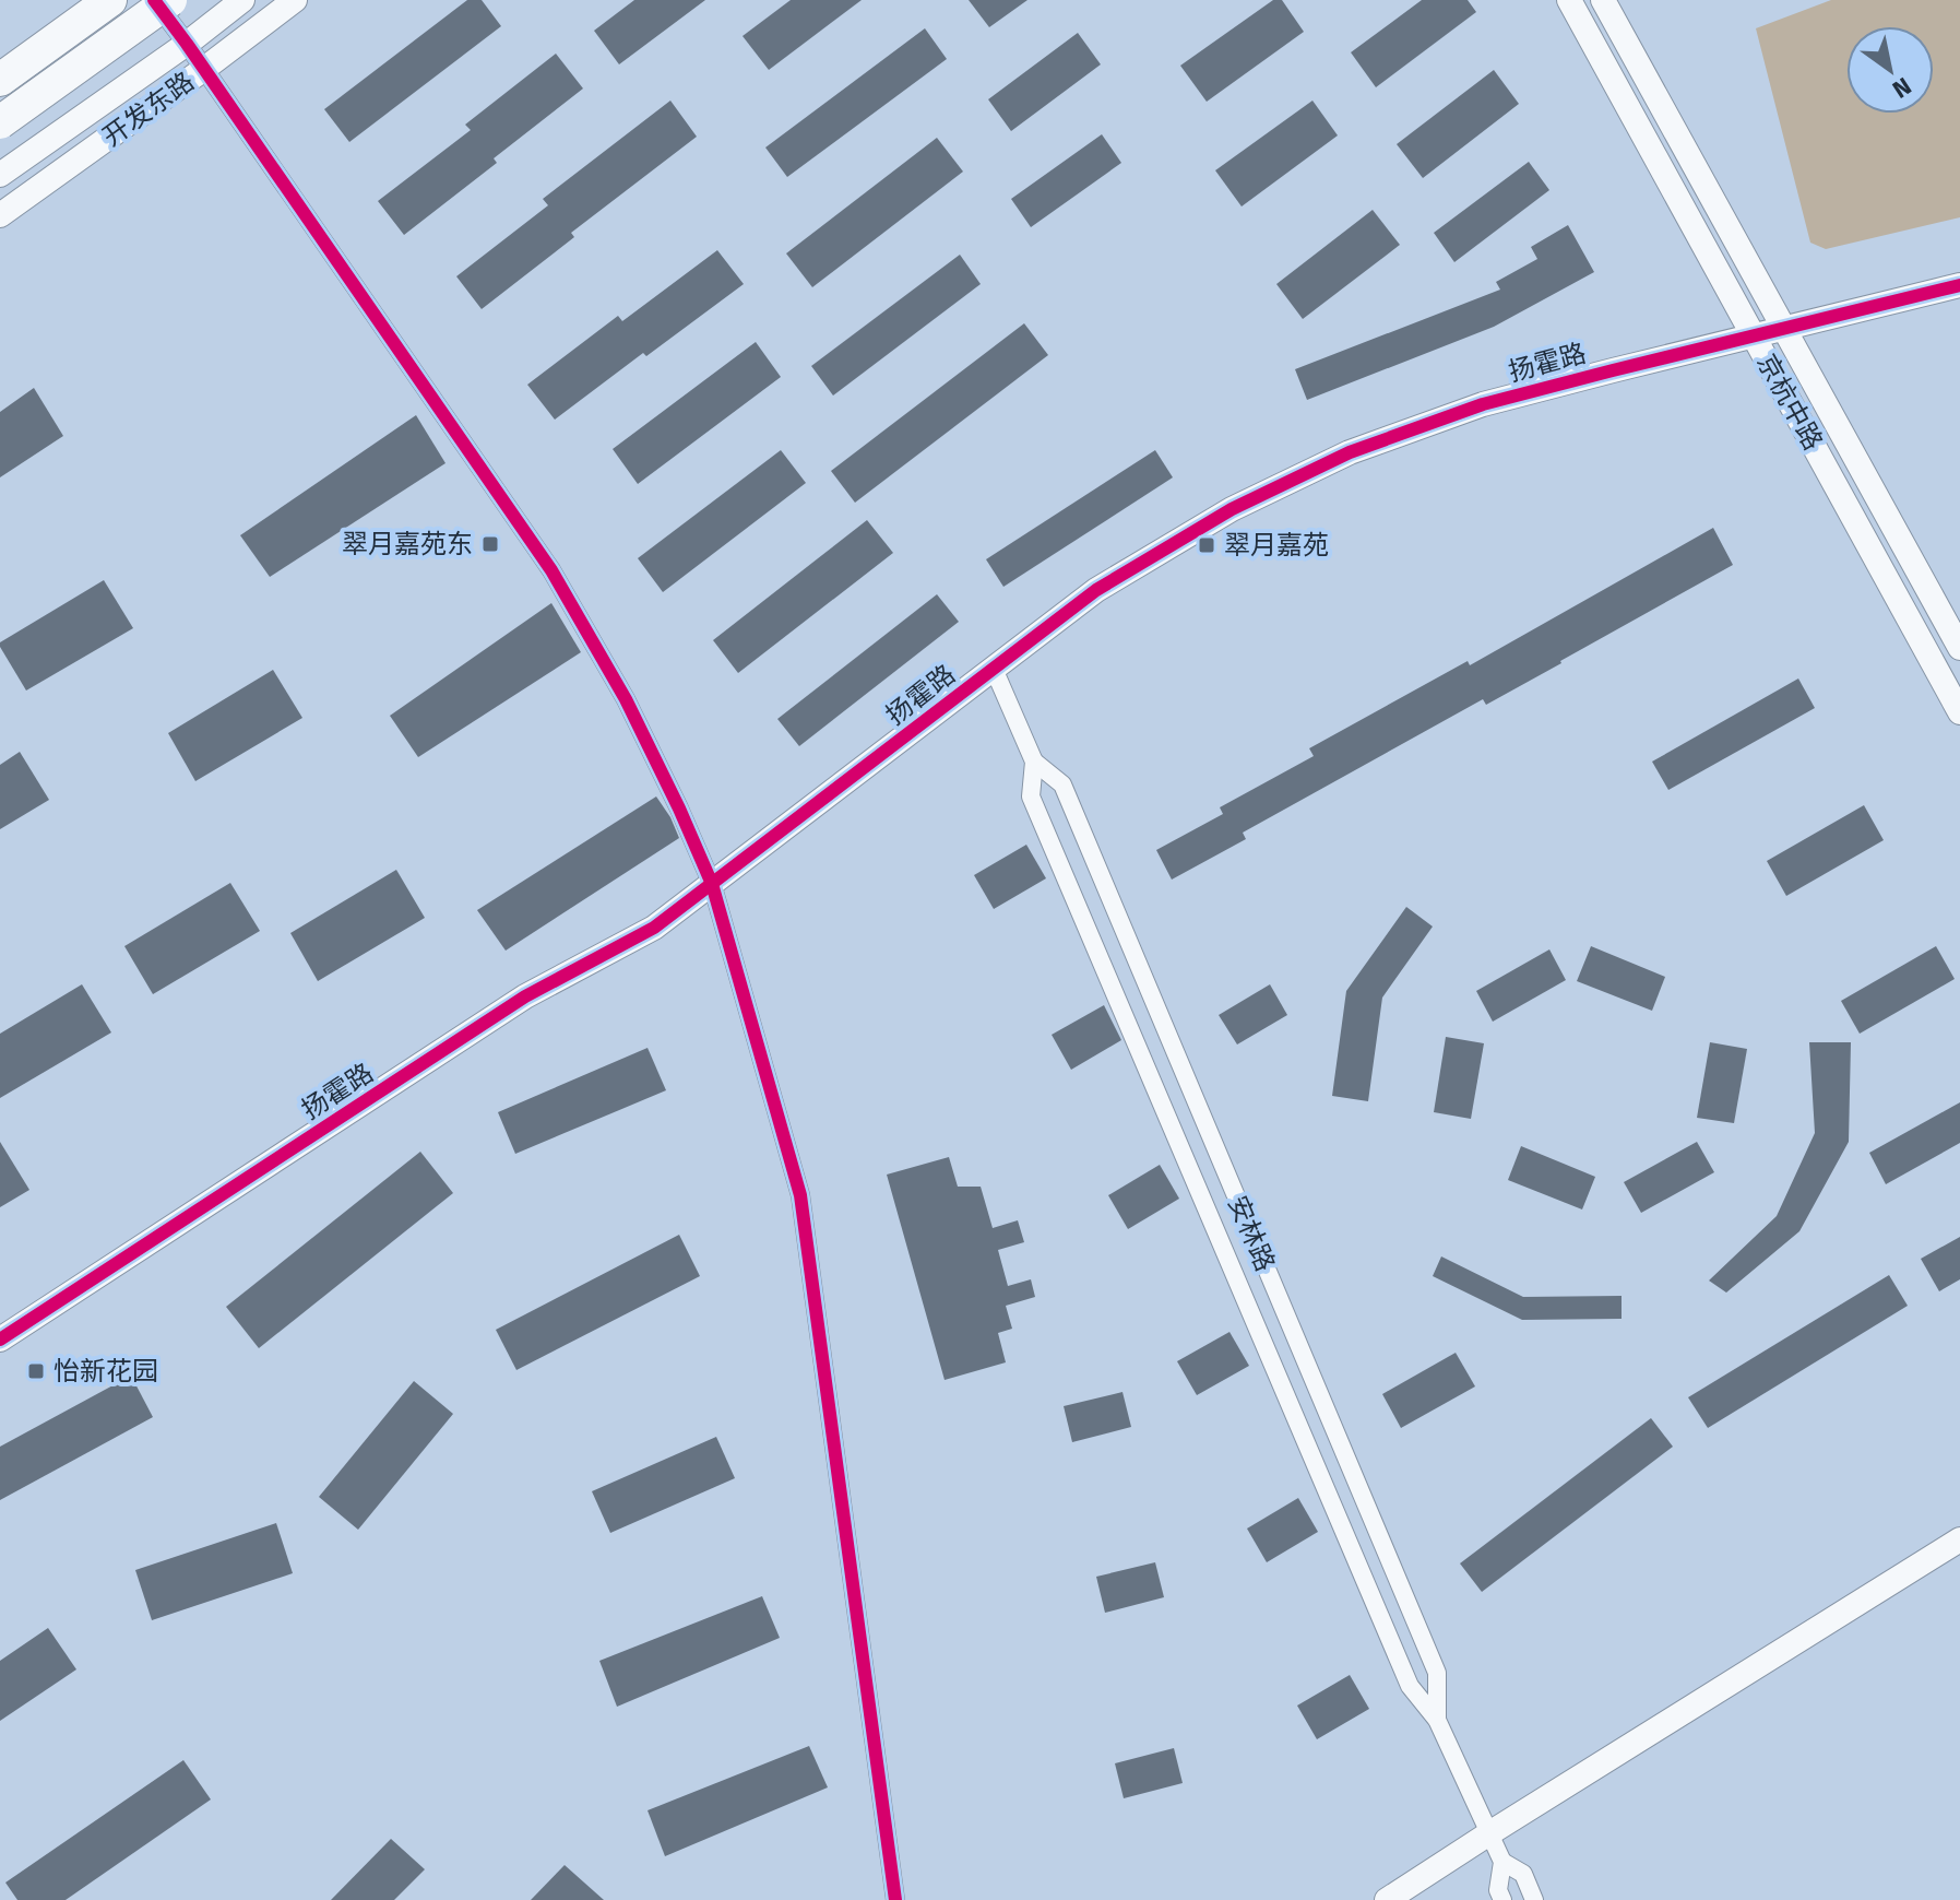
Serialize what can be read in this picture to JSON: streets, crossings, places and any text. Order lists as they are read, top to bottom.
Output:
{
  "streets": {
    "street": [
      "开发东路",
      "扬霍路",
      "京杭中路",
      "安林路"
    ]
  },
  "crossings": [
    ["扬霍路", "京杭中路"],
    ["扬霍路", "安林路"]
  ],
  "places": {
    "transit": ["翠月嘉苑东", "翠月嘉苑", "怡新花园"]
  },
  "north": "bottom right"
}
